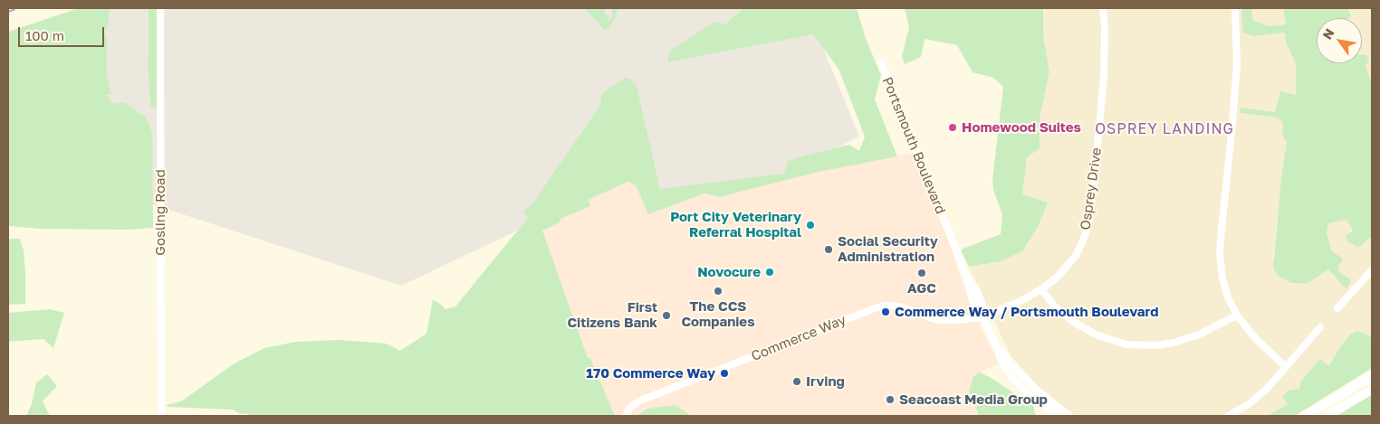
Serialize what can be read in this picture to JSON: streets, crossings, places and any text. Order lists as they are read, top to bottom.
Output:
{
  "streets": {
    "street": [
      "Portsmouth Boulevard",
      "Osprey Drive",
      "Gosling Road",
      "Commerce Way"
    ]
  },
  "crossings": [
    ["Portsmouth Boulevard", "Osprey Drive"],
    ["Portsmouth Boulevard", "Commerce Way"],
    ["Osprey Drive", "Commerce Way"]
  ],
  "districts": ["OSPREY LANDING"],
  "places": [
    "Homewood Suites",
    "Port City Veterinary Referral Hospital",
    "Social Security Administration",
    "Novocure",
    "AGC",
    "The CCS Companies",
    "Commerce Way / Portsmouth Boulevard",
    "First Citizens Bank",
    "170 Commerce Way",
    "Irving",
    "Seacoast Media Group"
  ],
  "scale_bar": "100 m",
  "north": "top left"
}
